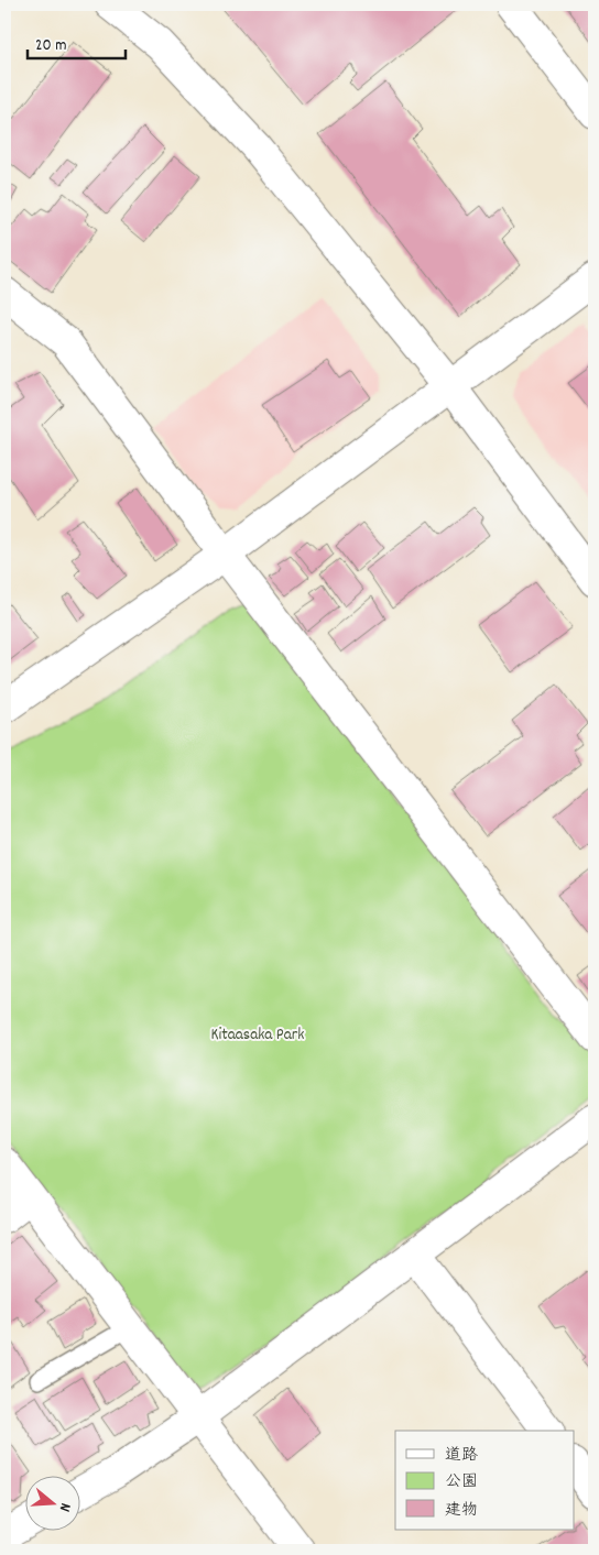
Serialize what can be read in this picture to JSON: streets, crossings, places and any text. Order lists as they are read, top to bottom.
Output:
{
  "parks": ["Kitaasaka Park"],
  "legend": ["道路", "公園", "建物"],
  "scale_bar": "20 m",
  "north": "right"
}
